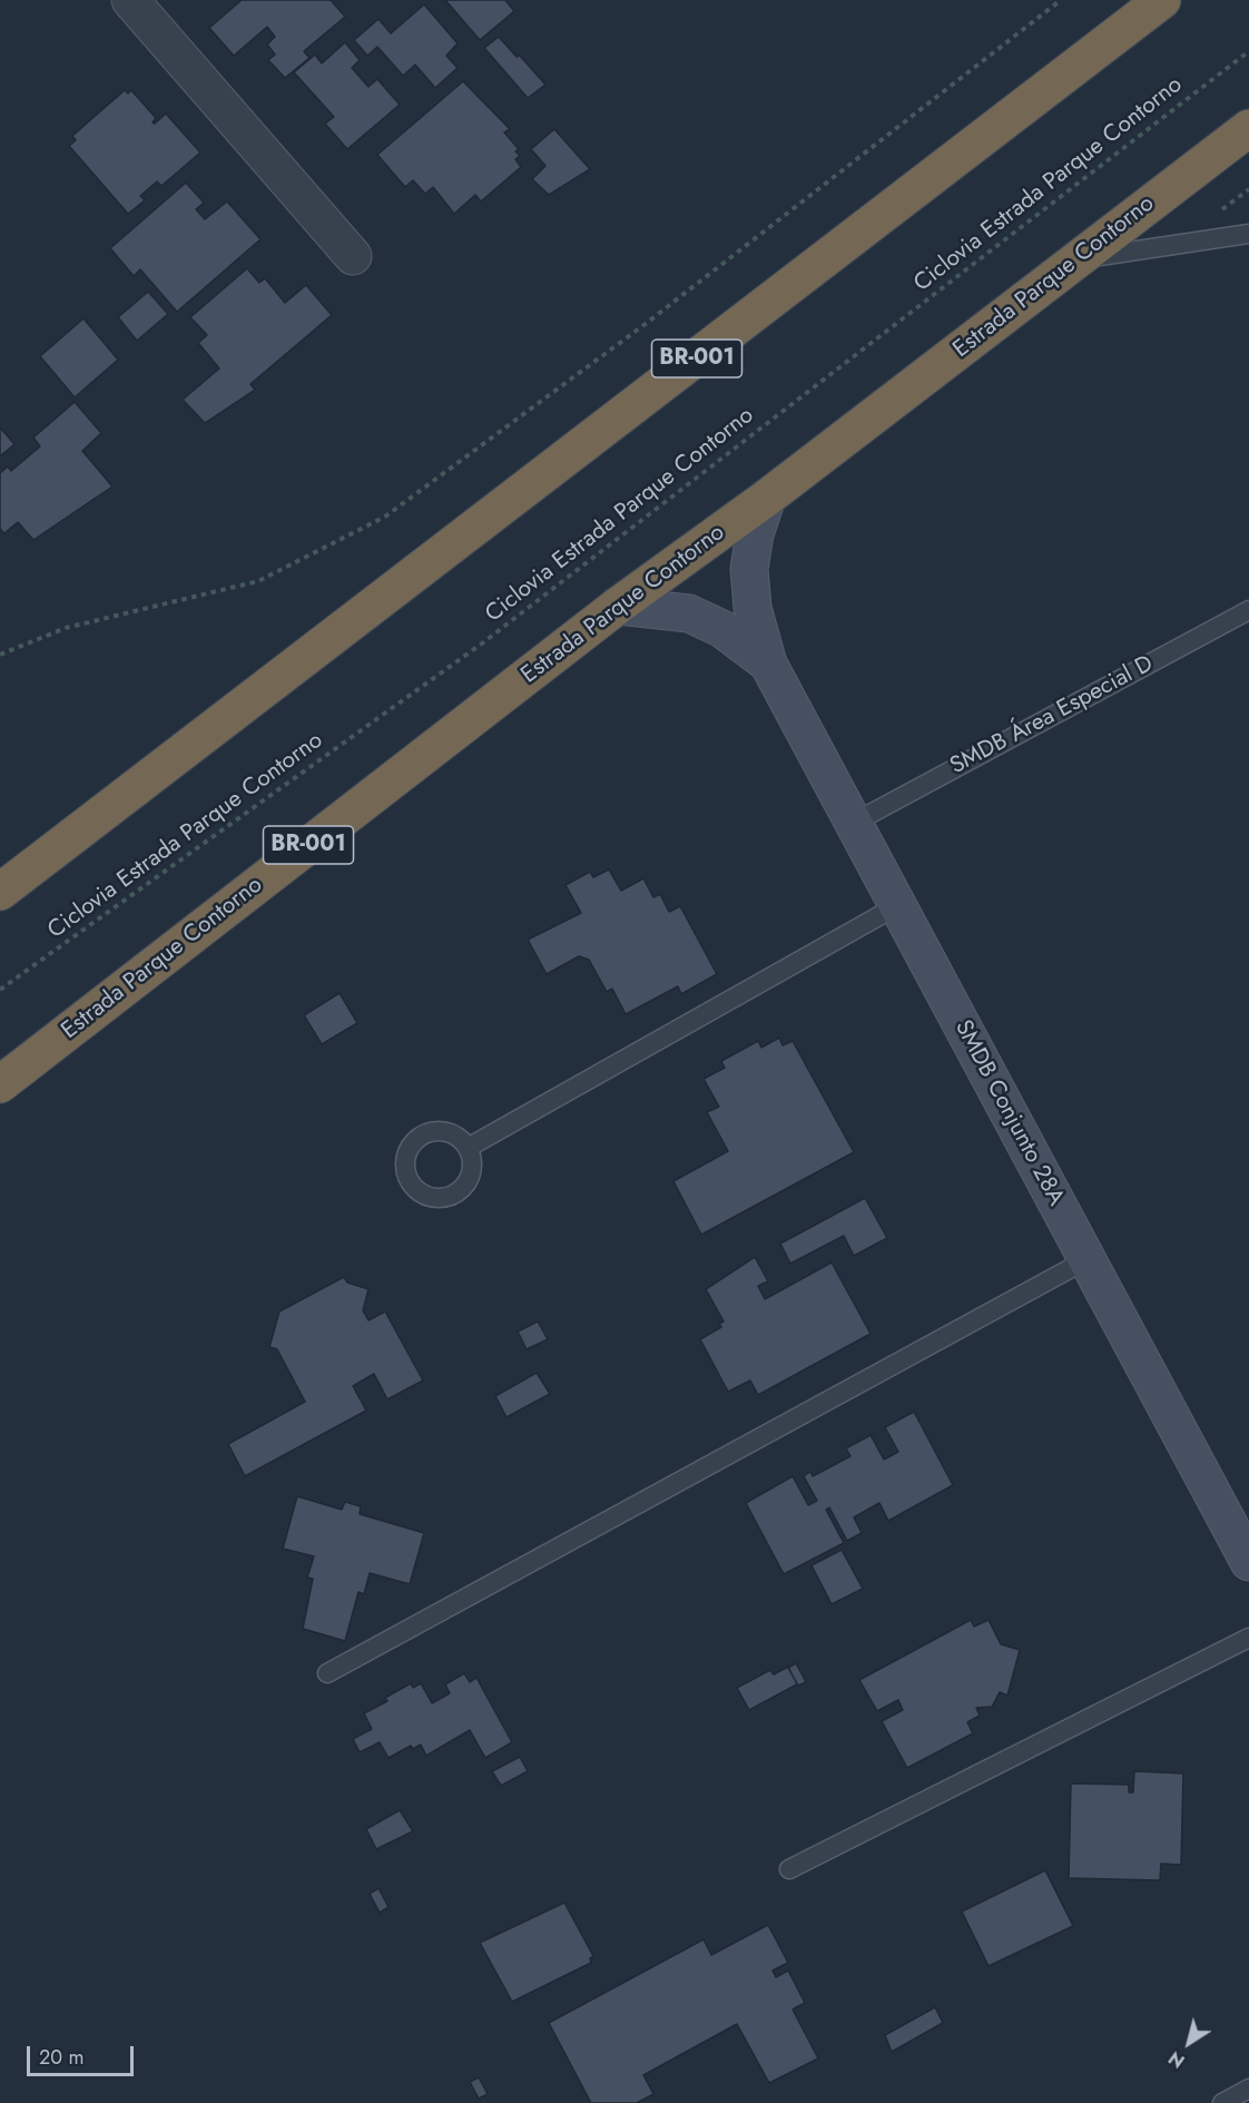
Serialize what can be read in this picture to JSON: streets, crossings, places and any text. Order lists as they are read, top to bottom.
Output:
{
  "streets": {
    "highway": ["Estrada Parque Contorno", "BR-001"],
    "street": ["SMDB Conjunto 28A"],
    "lane": ["SMDB Área Especial D"],
    "path": ["Ciclovia Estrada Parque Contorno"]
  },
  "crossings": [
    ["SMDB Área Especial D", "SMDB Conjunto 28A"]
  ],
  "scale_bar": "20 m",
  "north": "bottom left"
}
